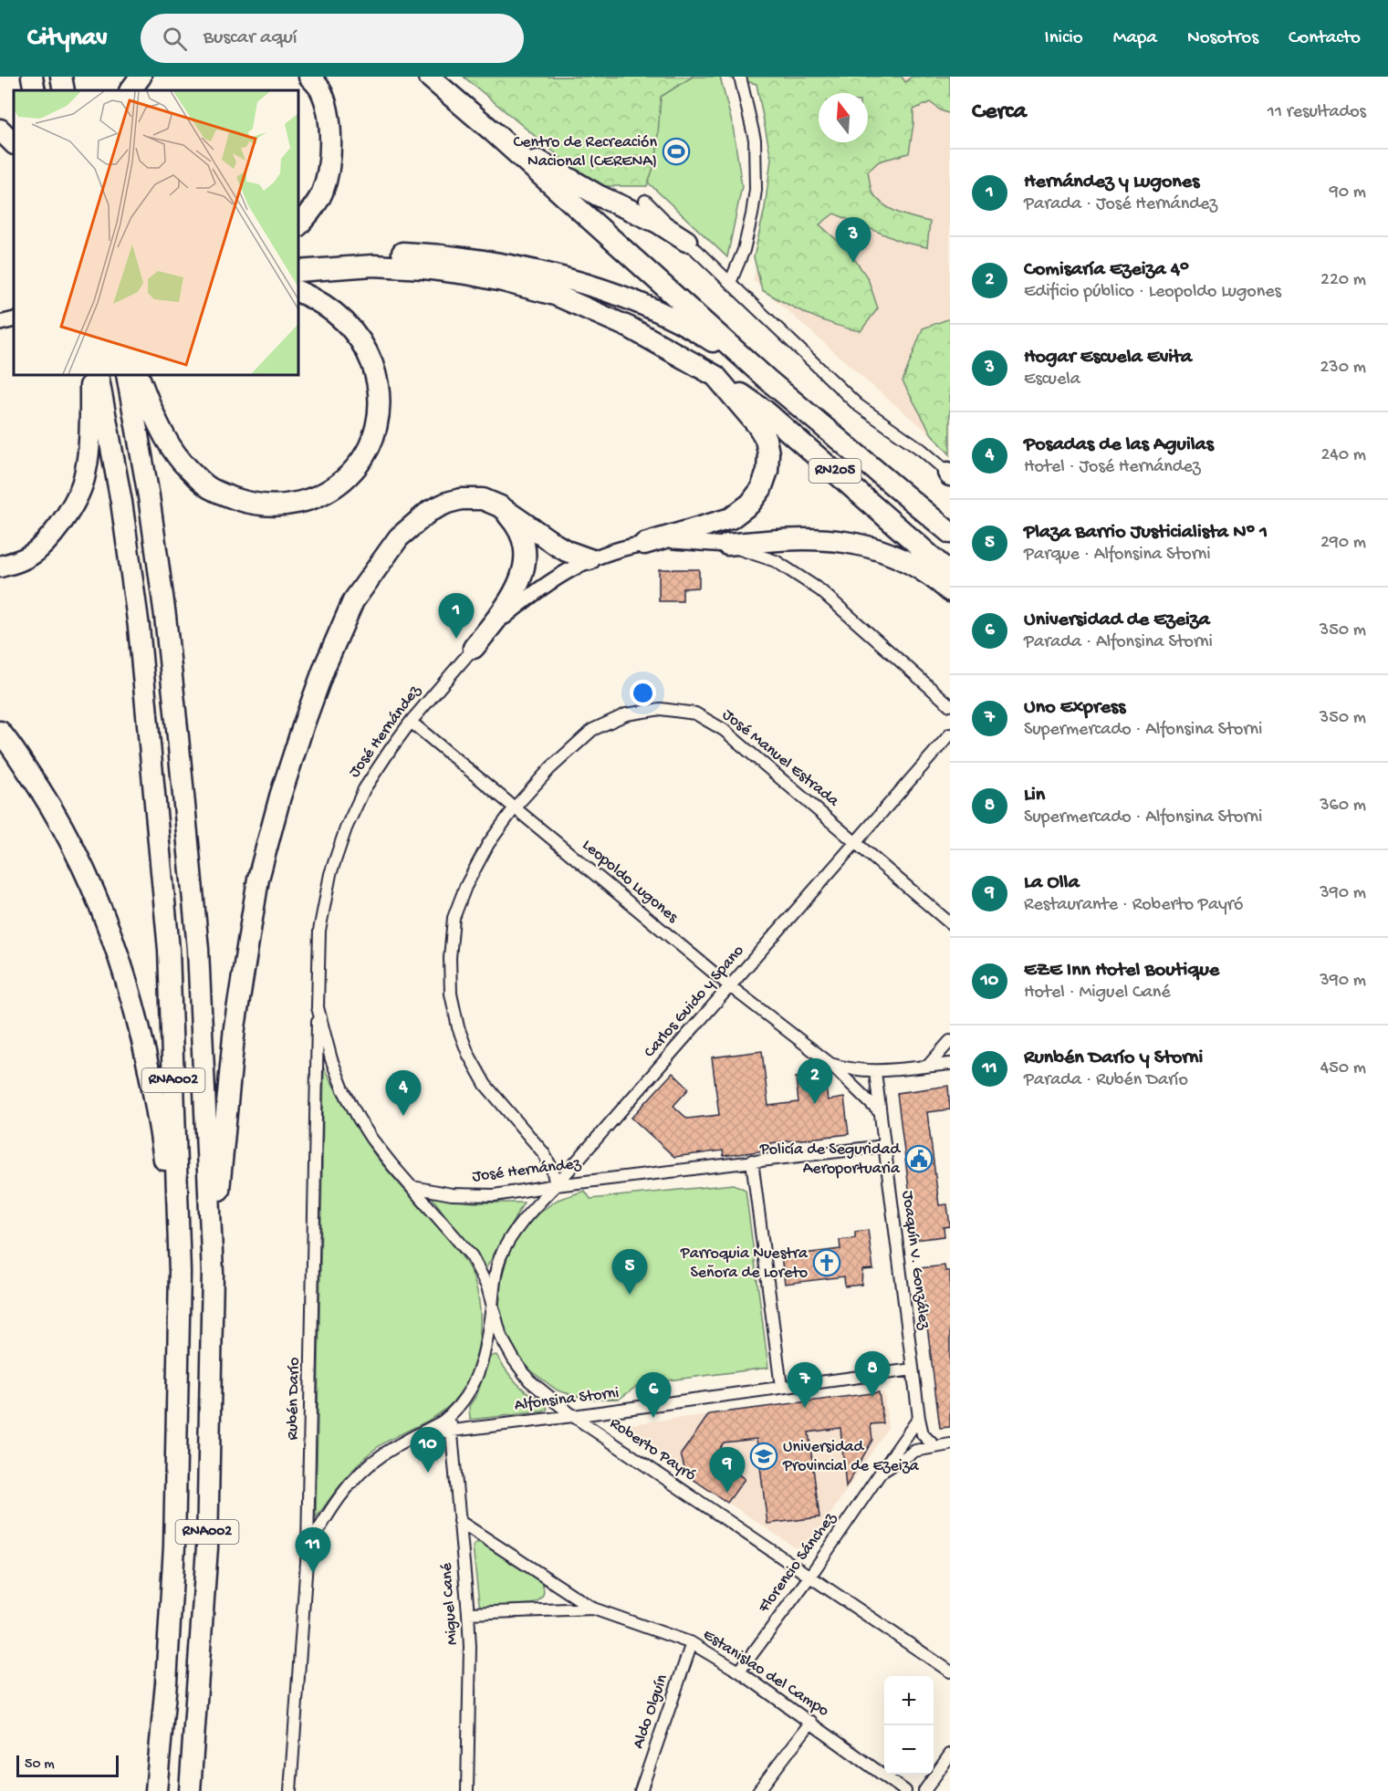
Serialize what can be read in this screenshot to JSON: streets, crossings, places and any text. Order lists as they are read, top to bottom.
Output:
{
  "streets": {
    "highway": ["RN205", "RNA002"],
    "street": [
      "José Hernández",
      "José Manuel Estrada",
      "Leopoldo Lugones",
      "Carlos Guido y Spano",
      "Joaquín V. González",
      "Rubén Darío",
      "Alfonsina Storni",
      "Roberto Payró",
      "Florencio Sánchez",
      "Miguel Cané",
      "Estanislao del Campo",
      "Aldo Olguín"
    ]
  },
  "crossings": [
    ["José Hernández", "José Manuel Estrada"],
    ["José Hernández", "Leopoldo Lugones"],
    ["José Hernández", "Carlos Guido y Spano"],
    ["José Hernández", "Joaquín V. González"],
    ["José Hernández", "Rubén Darío"],
    ["José Hernández", "Roberto Payró"],
    ["José Manuel Estrada", "Leopoldo Lugones"],
    ["José Manuel Estrada", "Carlos Guido y Spano"],
    ["Leopoldo Lugones", "Carlos Guido y Spano"],
    ["Leopoldo Lugones", "Joaquín V. González"],
    ["Carlos Guido y Spano", "Roberto Payró"],
    ["Carlos Guido y Spano", "Miguel Cané"],
    ["Joaquín V. González", "Alfonsina Storni"],
    ["Joaquín V. González", "Florencio Sánchez"],
    ["Rubén Darío", "Alfonsina Storni"],
    ["Alfonsina Storni", "Roberto Payró"],
    ["Alfonsina Storni", "Miguel Cané"],
    ["Roberto Payró", "Florencio Sánchez"],
    ["Florencio Sánchez", "Estanislao del Campo"],
    ["Miguel Cané", "Estanislao del Campo"],
    ["Estanislao del Campo", "Aldo Olguín"]
  ],
  "places": {
    "sports": ["Centro de Recreación Nacional (CERENA)"],
    "public building": ["Policía de Seguridad Aeroportuaria"],
    "church": ["Parroquia Nuestra Señora de Loreto"],
    "school or university": ["Universidad Provincial de Ezeiza"]
  },
  "scale_bar": "50 m",
  "north": "top",
  "page": {
    "header": "Citynav",
    "search": "Buscar aquí",
    "nav": [
      "Inicio",
      "Mapa",
      "Nosotros",
      "Contacto"
    ],
    "heading": ["Cerca", "11 resultados"],
    "list": [
      {
        "mark": "1",
        "name": "Hernández y Lugones",
        "note": "Parada · José Hernández",
        "value": "90 m"
      },
      {
        "mark": "2",
        "name": "Comisaría Ezeiza 4°",
        "note": "Edificio público · Leopoldo Lugones",
        "value": "220 m"
      },
      {
        "mark": "3",
        "name": "Hogar Escuela Evita",
        "note": "Escuela",
        "value": "230 m"
      },
      {
        "mark": "4",
        "name": "Posadas de las Aguilas",
        "note": "Hotel · José Hernández",
        "value": "240 m"
      },
      {
        "mark": "5",
        "name": "Plaza Barrio Justicialista Nº 1",
        "note": "Parque · Alfonsina Storni",
        "value": "290 m"
      },
      {
        "mark": "6",
        "name": "Universidad de Ezeiza",
        "note": "Parada · Alfonsina Storni",
        "value": "350 m"
      },
      {
        "mark": "7",
        "name": "Uno Express",
        "note": "Supermercado · Alfonsina Storni",
        "value": "350 m"
      },
      {
        "mark": "8",
        "name": "Lin",
        "note": "Supermercado · Alfonsina Storni",
        "value": "360 m"
      },
      {
        "mark": "9",
        "name": "La Olla",
        "note": "Restaurante · Roberto Payró",
        "value": "390 m"
      },
      {
        "mark": "10",
        "name": "EZE Inn Hotel Boutique",
        "note": "Hotel · Miguel Cané",
        "value": "390 m"
      },
      {
        "mark": "11",
        "name": "Runbén Darío y Storni",
        "note": "Parada · Rubén Darío",
        "value": "450 m"
      }
    ],
    "pins": [
      "3",
      "1",
      "2",
      "4",
      "5",
      "8",
      "7",
      "6",
      "10",
      "9",
      "11"
    ],
    "map_buttons": ["+", "−"],
    "scale": "50 m"
  }
}
